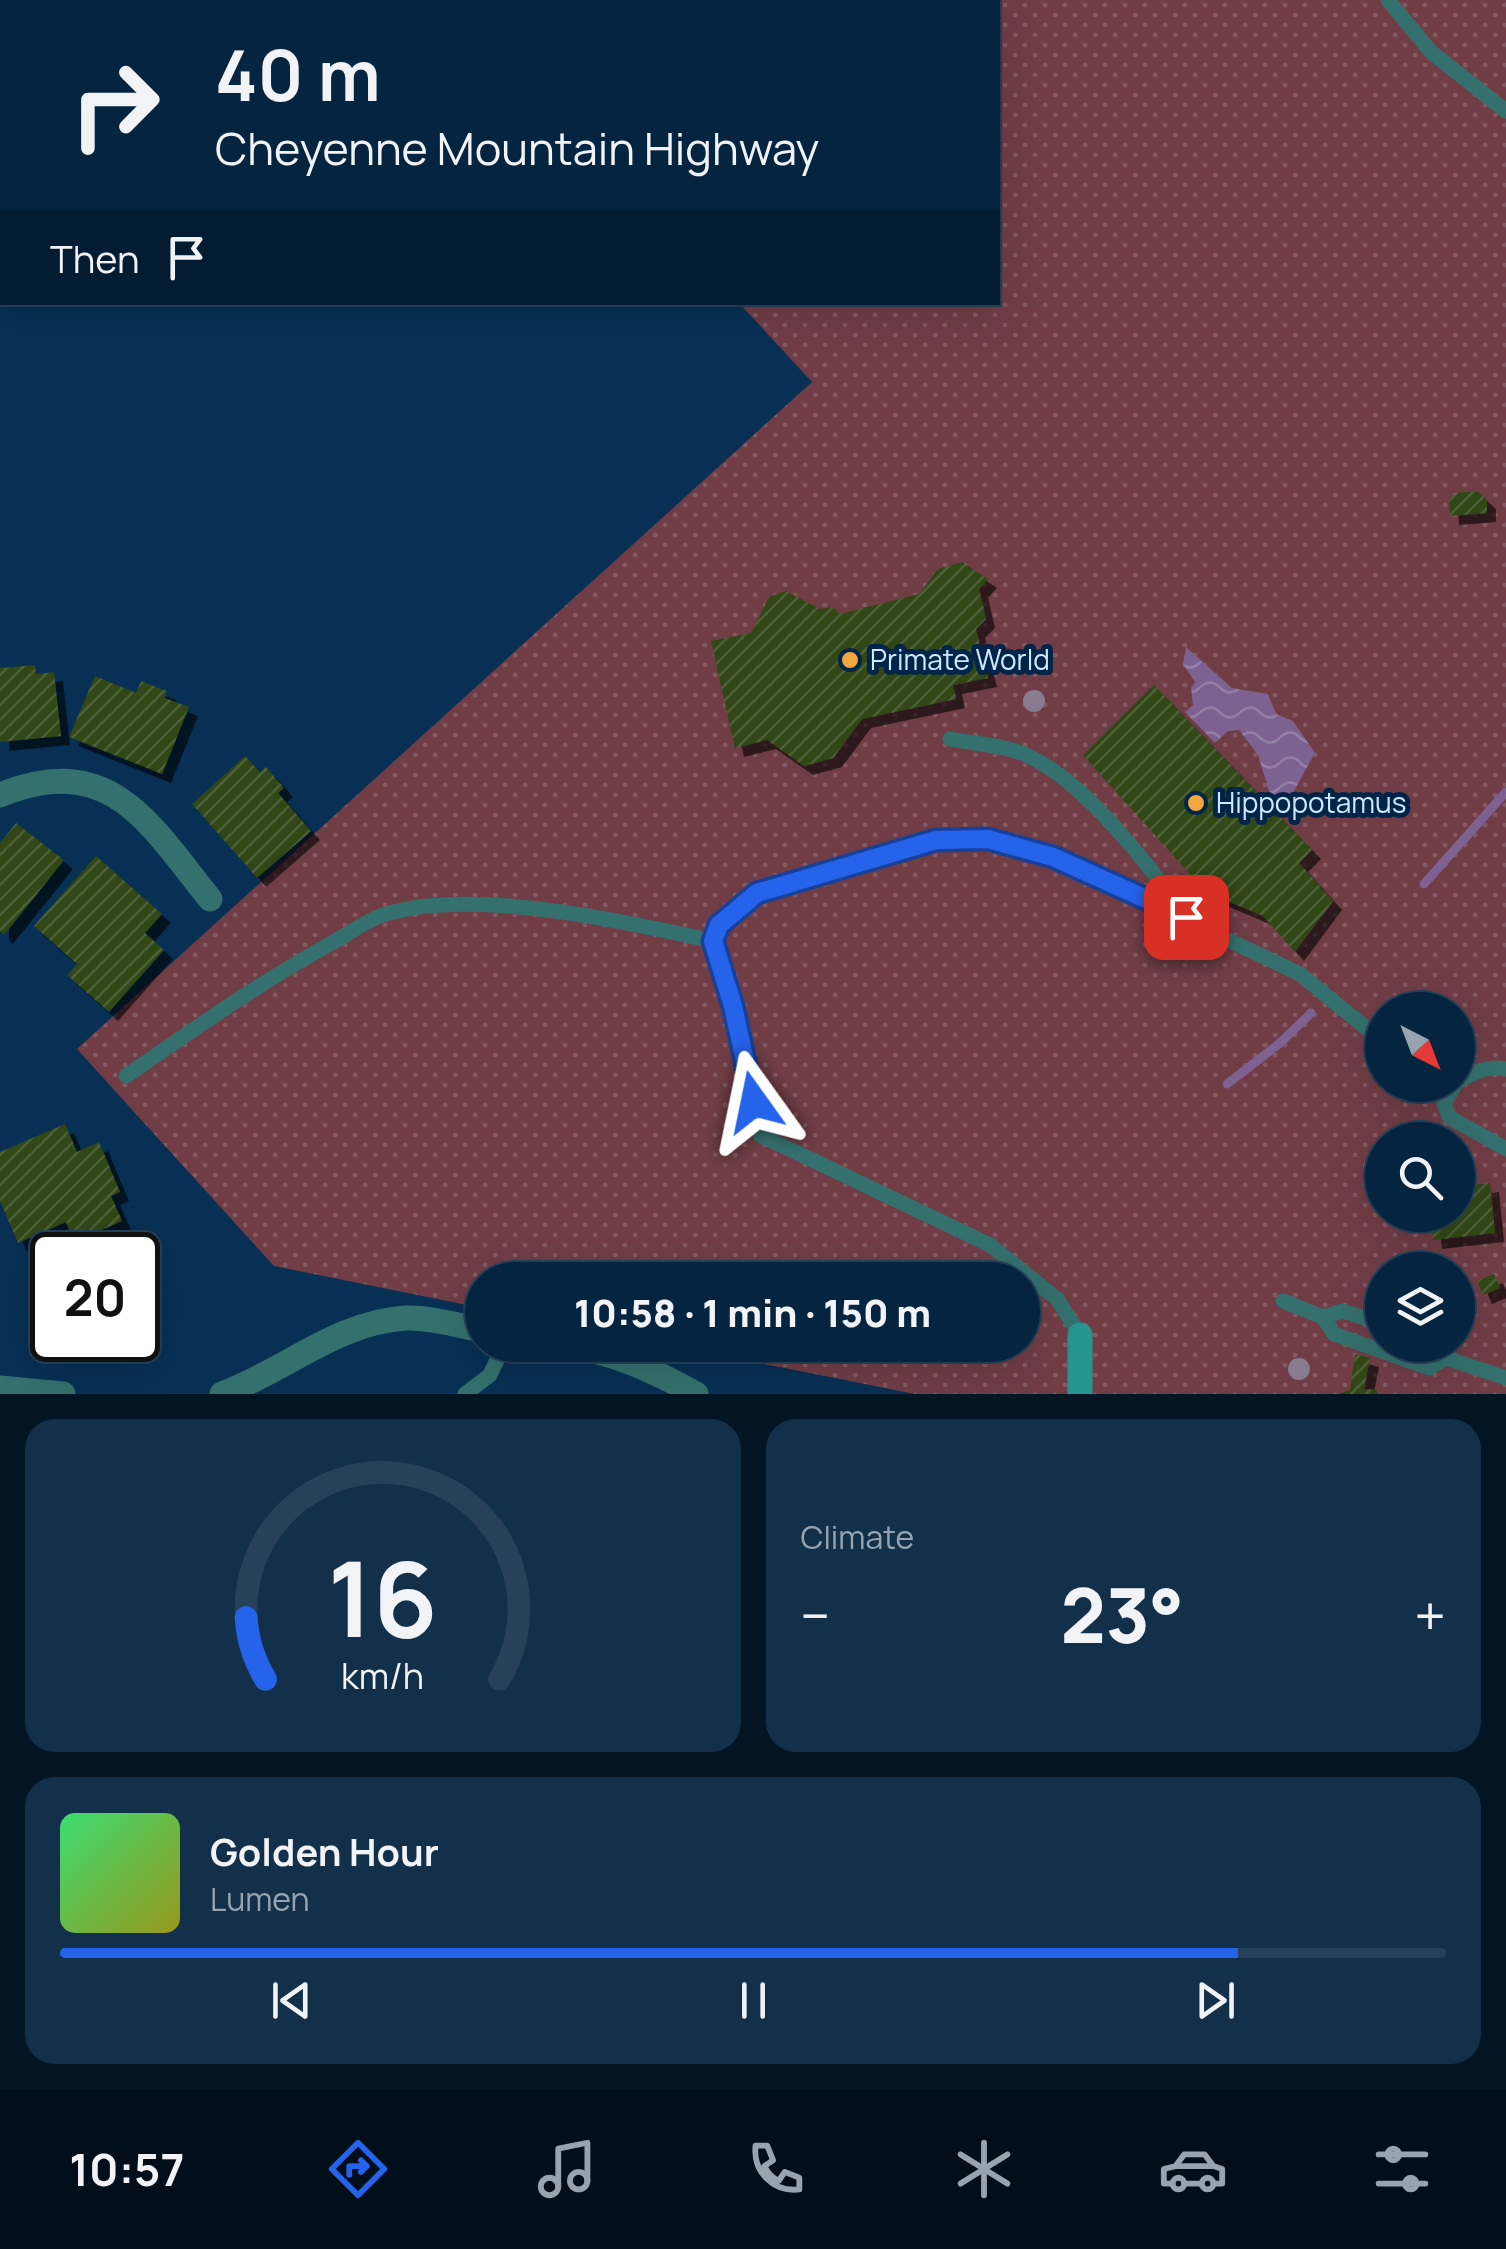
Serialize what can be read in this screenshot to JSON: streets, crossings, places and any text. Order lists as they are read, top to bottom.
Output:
{
  "places": ["Primate World", "Hippopotamus"],
  "north": "bottom right",
  "page": {
    "turn": ["40 m", "Cheyenne Mountain Highway"],
    "then": "Then",
    "limit": "20",
    "trip": "10:58 · 1 min · 150 m",
    "tile": "Climate",
    "heat": ["−", "23°", "+"],
    "song": ["Golden Hour", "Lumen"],
    "tabs": "10:57",
    "gauge": ["16", "km/h"]
  }
}
